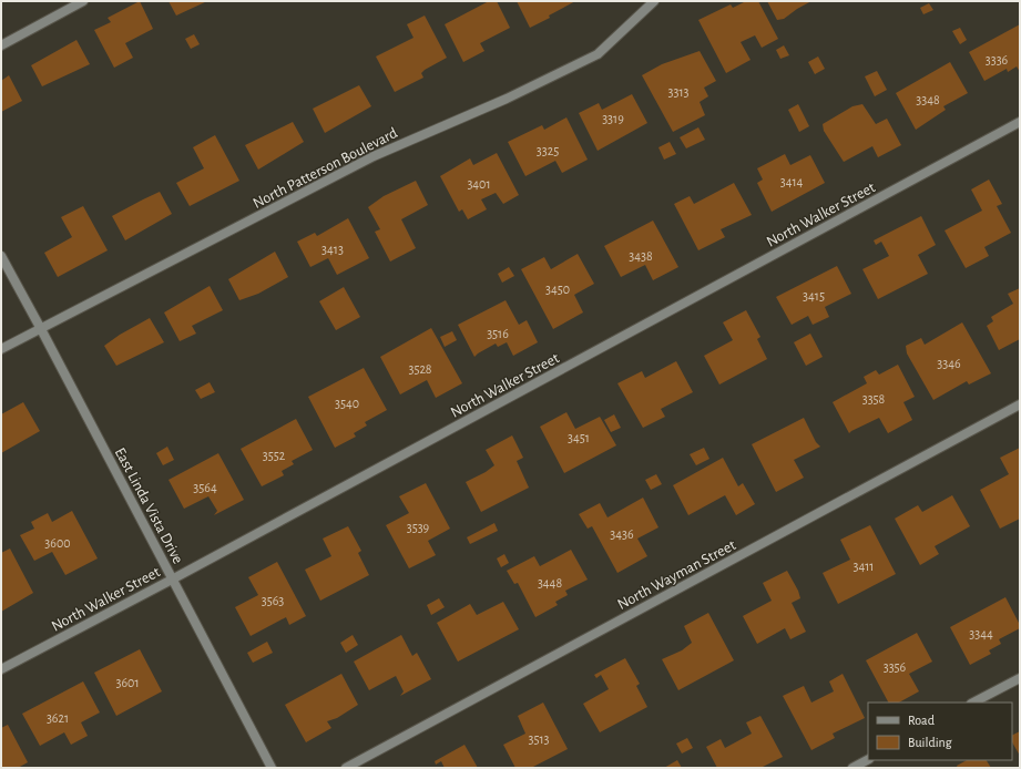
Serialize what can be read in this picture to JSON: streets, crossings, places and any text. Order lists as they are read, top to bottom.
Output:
{
  "streets": {
    "street": [
      "North Patterson Boulevard",
      "North Walker Street",
      "East Linda Vista Drive",
      "North Wayman Street"
    ]
  },
  "crossings": [
    ["North Patterson Boulevard", "East Linda Vista Drive"],
    ["North Walker Street", "East Linda Vista Drive"]
  ],
  "house_numbers": [
    "3336",
    "3313",
    "3348",
    "3319",
    "3325",
    "3414",
    "3401",
    "3413",
    "3438",
    "3450",
    "3415",
    "3516",
    "3346",
    "3528",
    "3358",
    "3540",
    "3451",
    "3552",
    "3564",
    "3539",
    "3436",
    "3600",
    "3411",
    "3448",
    "3563",
    "3344",
    "3356",
    "3601",
    "3621",
    "3513"
  ],
  "legend": ["Road", "Building"]
}
